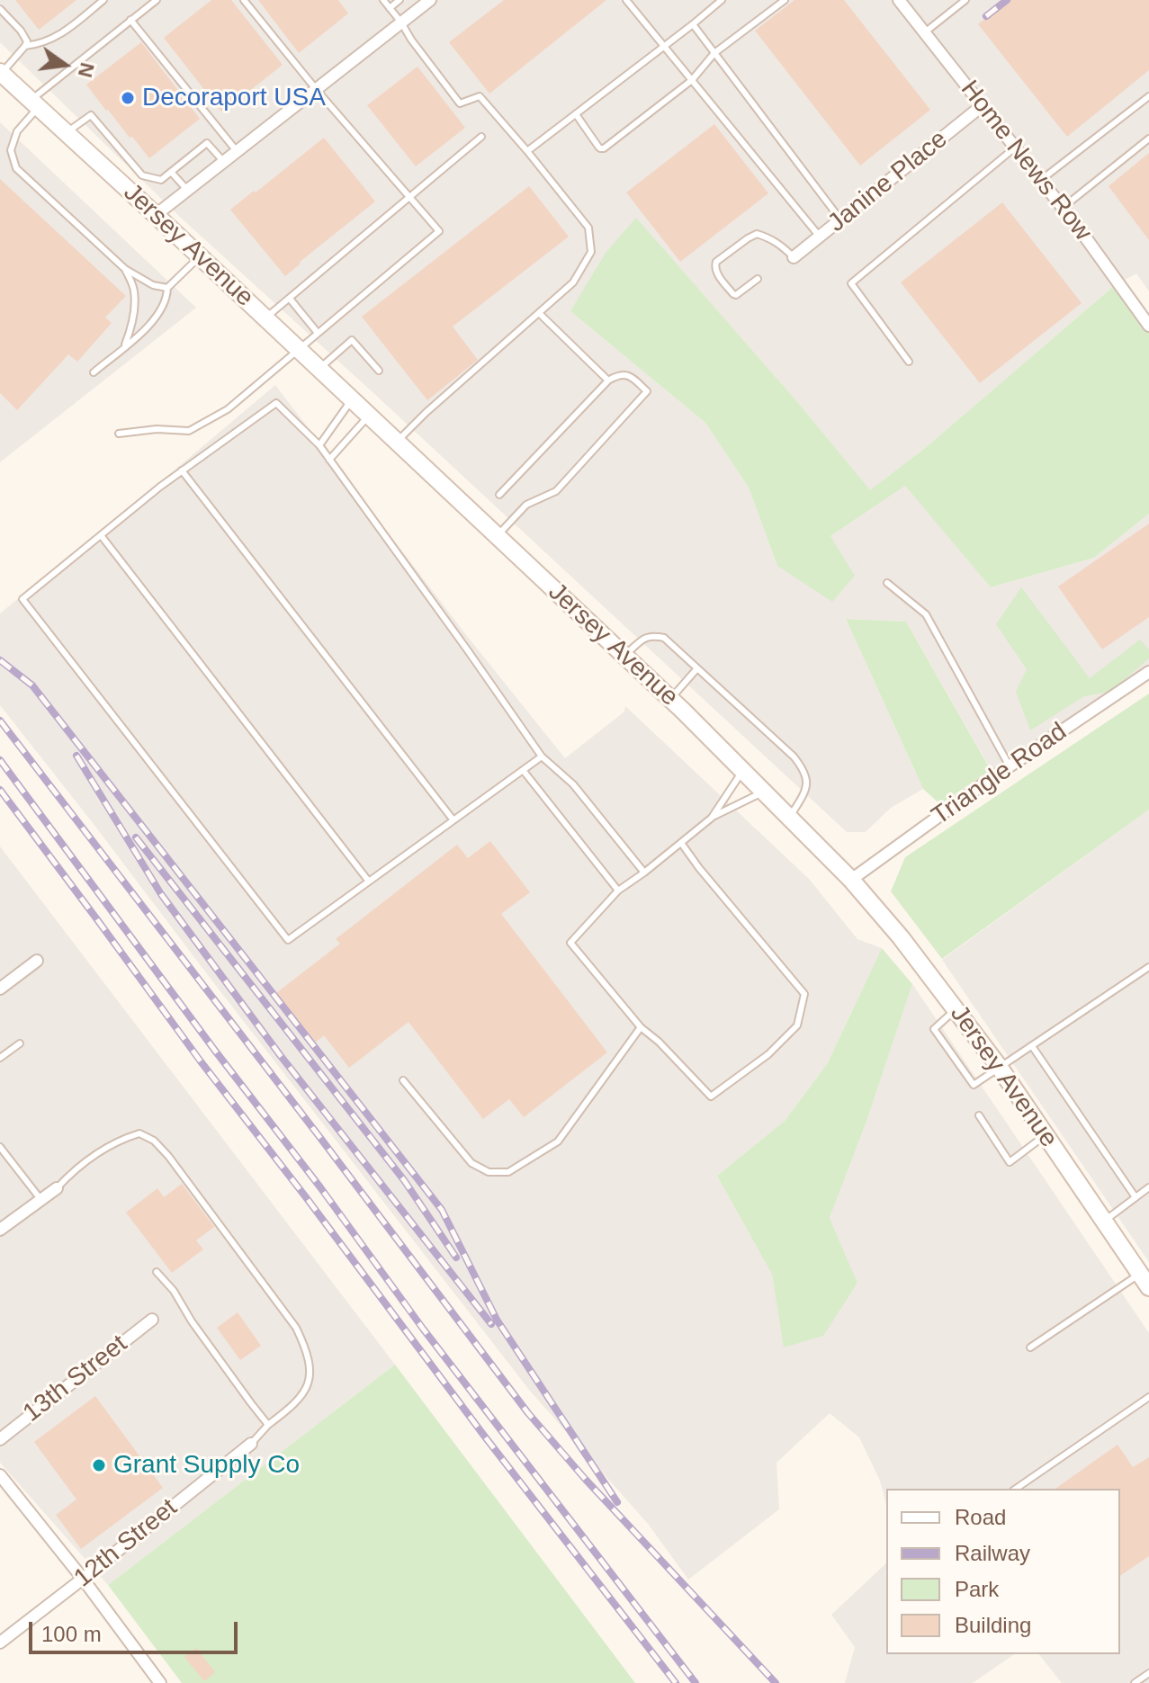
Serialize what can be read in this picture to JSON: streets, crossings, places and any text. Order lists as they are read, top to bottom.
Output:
{
  "streets": {
    "street": [
      "Home News Row",
      "Janine Place",
      "Jersey Avenue",
      "Triangle Road",
      "13th Street",
      "12th Street"
    ]
  },
  "crossings": [
    ["Home News Row", "Janine Place"],
    ["Jersey Avenue", "Triangle Road"]
  ],
  "places": ["Decoraport USA", "Grant Supply Co"],
  "legend": [
    "Road",
    "Railway",
    "Park",
    "Building"
  ],
  "scale_bar": "100 m",
  "north": "right"
}
